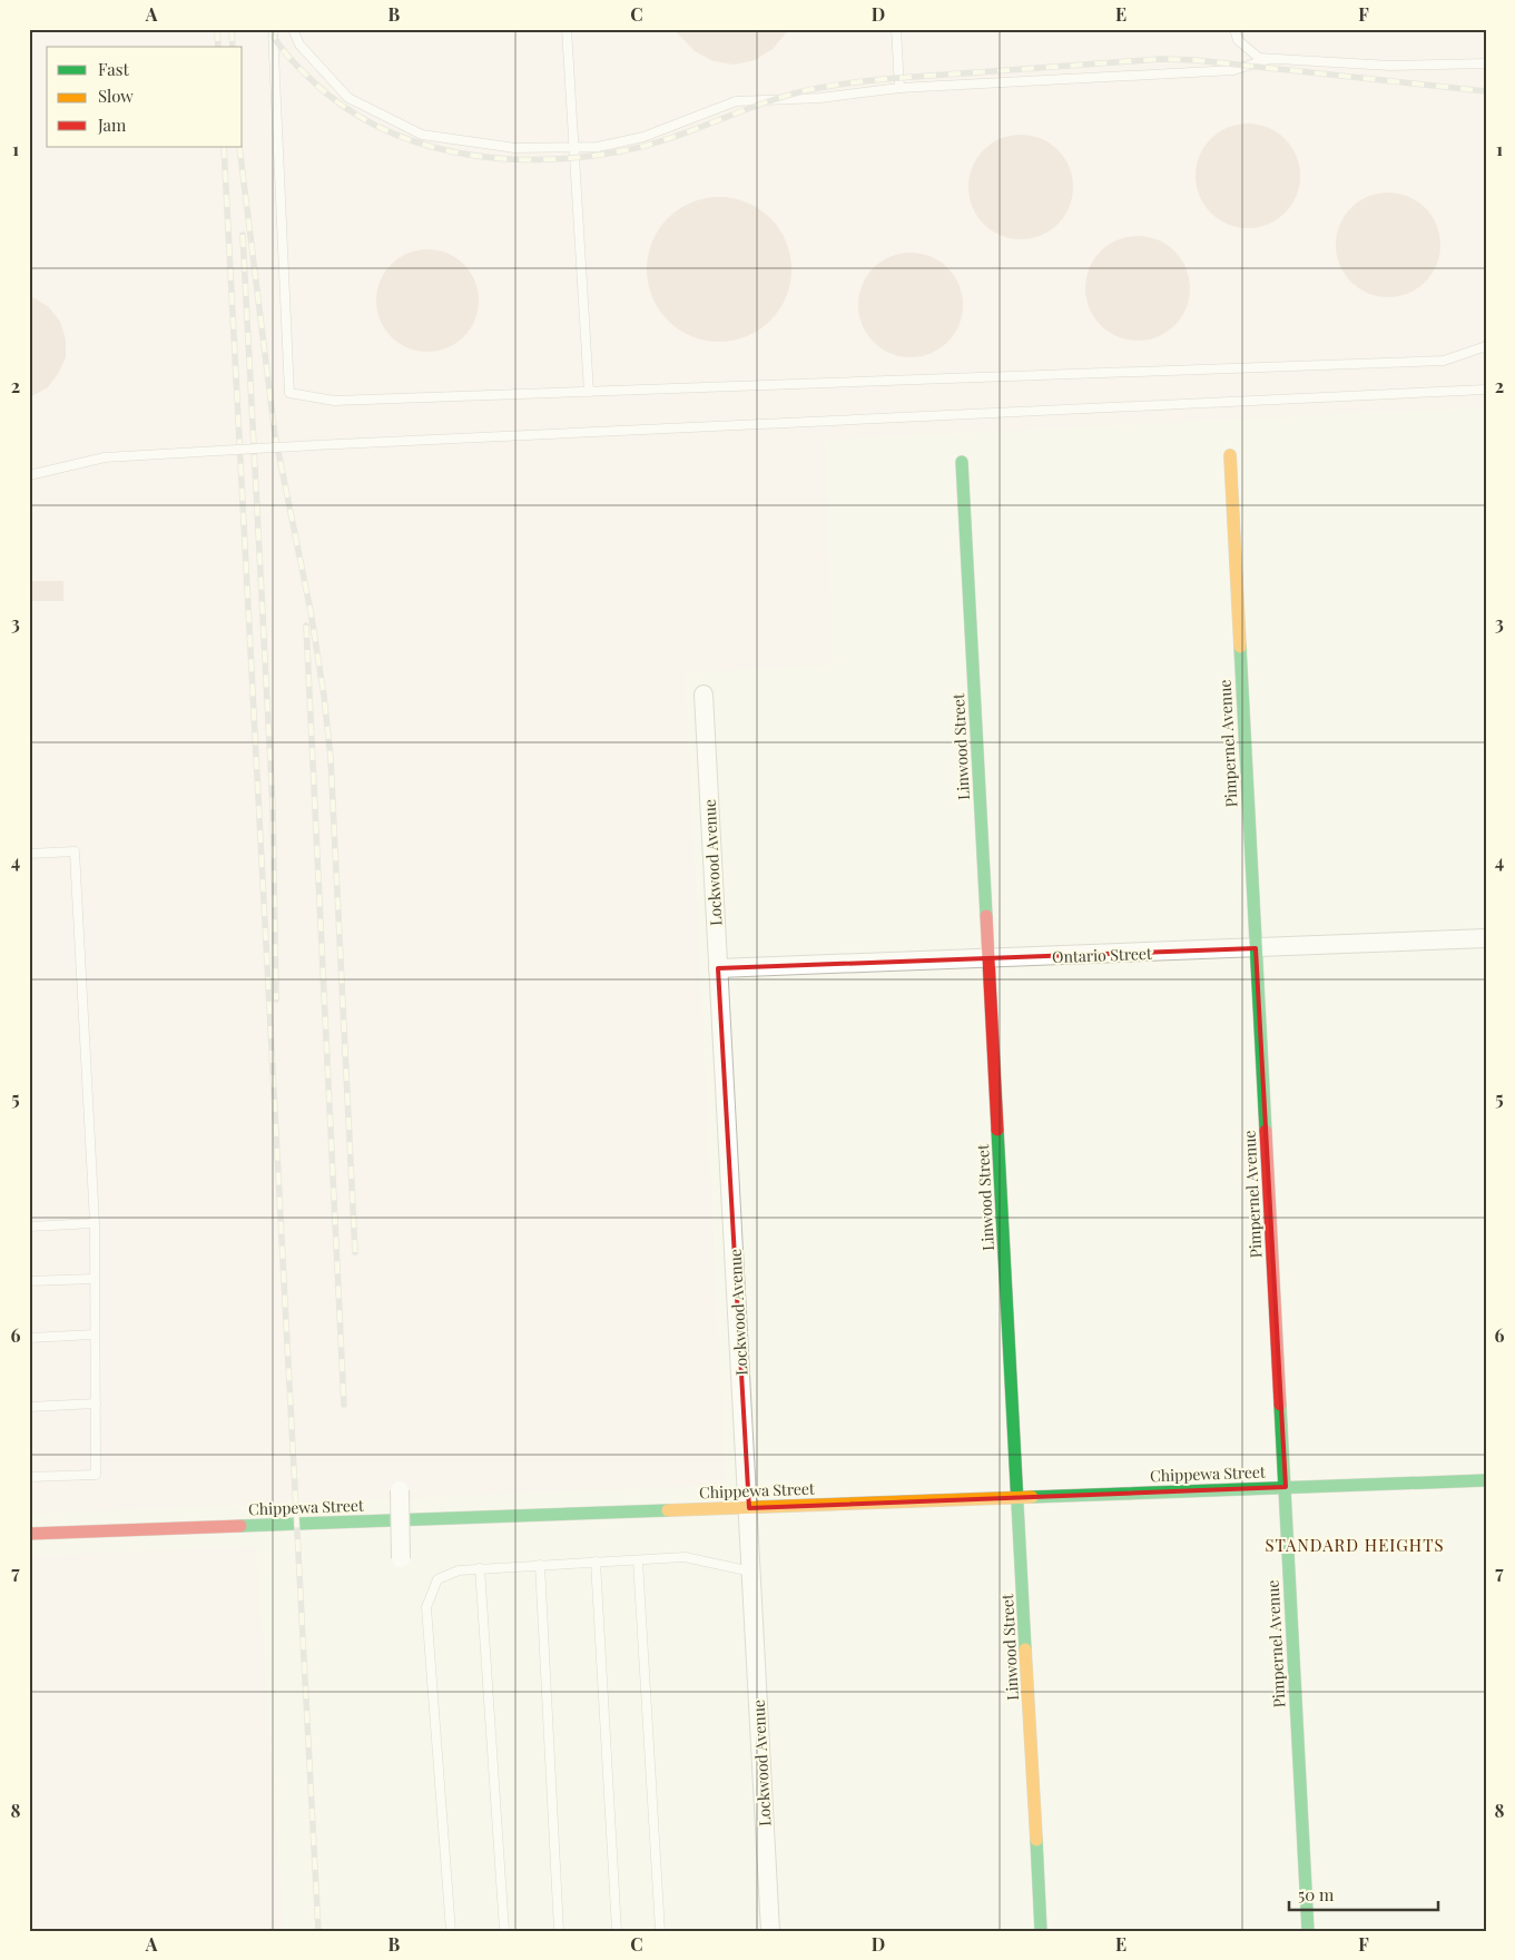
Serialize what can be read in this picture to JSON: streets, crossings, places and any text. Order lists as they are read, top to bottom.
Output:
{
  "streets": {
    "street": [
      "Pimpernel Avenue",
      "Linwood Street",
      "Lockwood Avenue",
      "Ontario Street",
      "Chippewa Street"
    ]
  },
  "crossings": [
    ["Pimpernel Avenue", "Ontario Street"],
    ["Pimpernel Avenue", "Chippewa Street"],
    ["Linwood Street", "Ontario Street"],
    ["Linwood Street", "Chippewa Street"],
    ["Lockwood Avenue", "Ontario Street"],
    ["Lockwood Avenue", "Chippewa Street"]
  ],
  "districts": ["STANDARD HEIGHTS"],
  "legend": ["Fast", "Slow", "Jam"],
  "scale_bar": "50 m",
  "grid": {
    "columns": [
      "A",
      "B",
      "C",
      "D",
      "E",
      "F"
    ],
    "rows": [
      "1",
      "2",
      "3",
      "4",
      "5",
      "6",
      "7",
      "8"
    ]
  }
}
